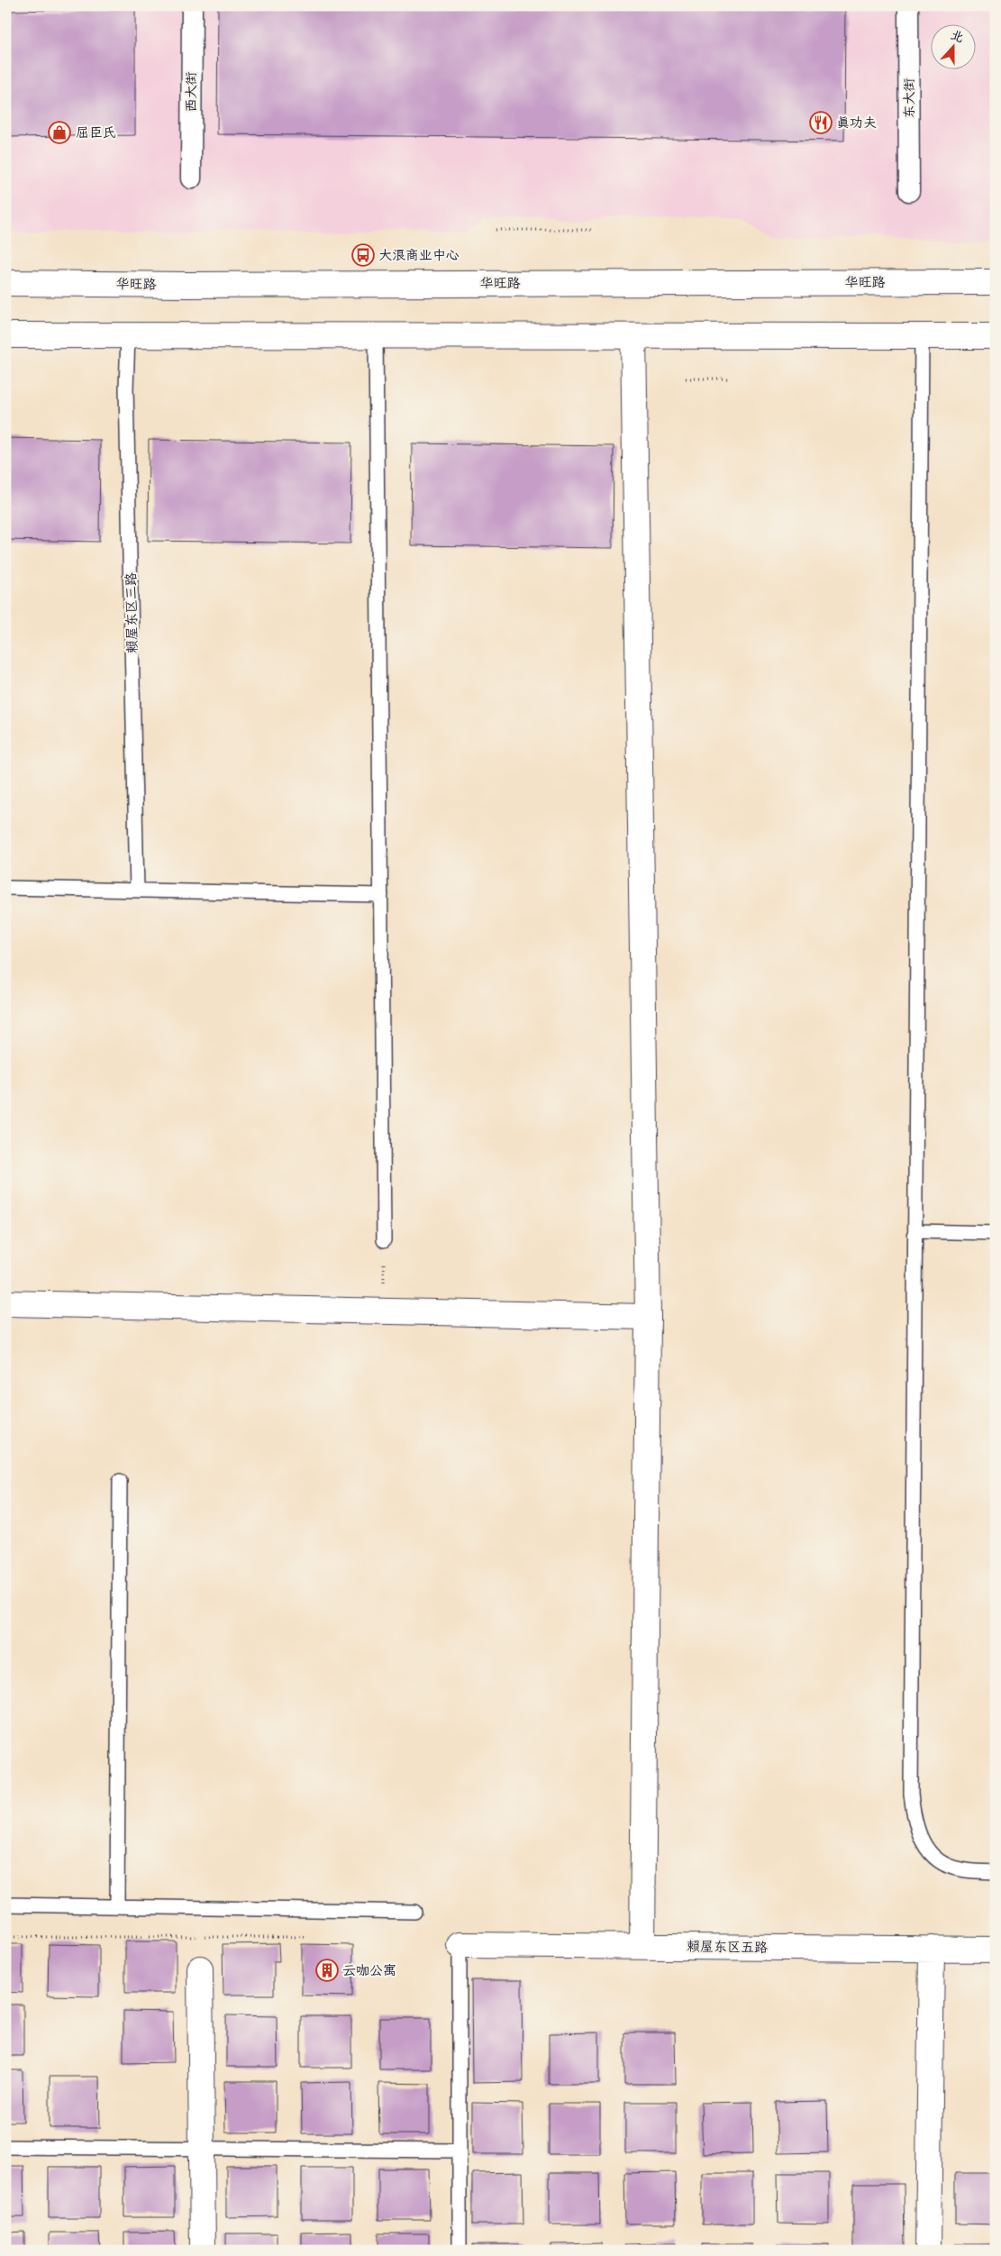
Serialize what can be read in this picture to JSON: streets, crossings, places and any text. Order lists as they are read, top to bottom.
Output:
{
  "streets": {
    "street": [
      "西大街",
      "东大街",
      "华旺路",
      "赖屋东区五路"
    ],
    "lane": ["赖屋东区三路"]
  },
  "places": {
    "restaurant": ["真功夫"],
    "shop": ["屈臣氏"],
    "bus stop": ["大浪商业中心"],
    "building": ["云咖公寓"]
  },
  "north": "top"
}
